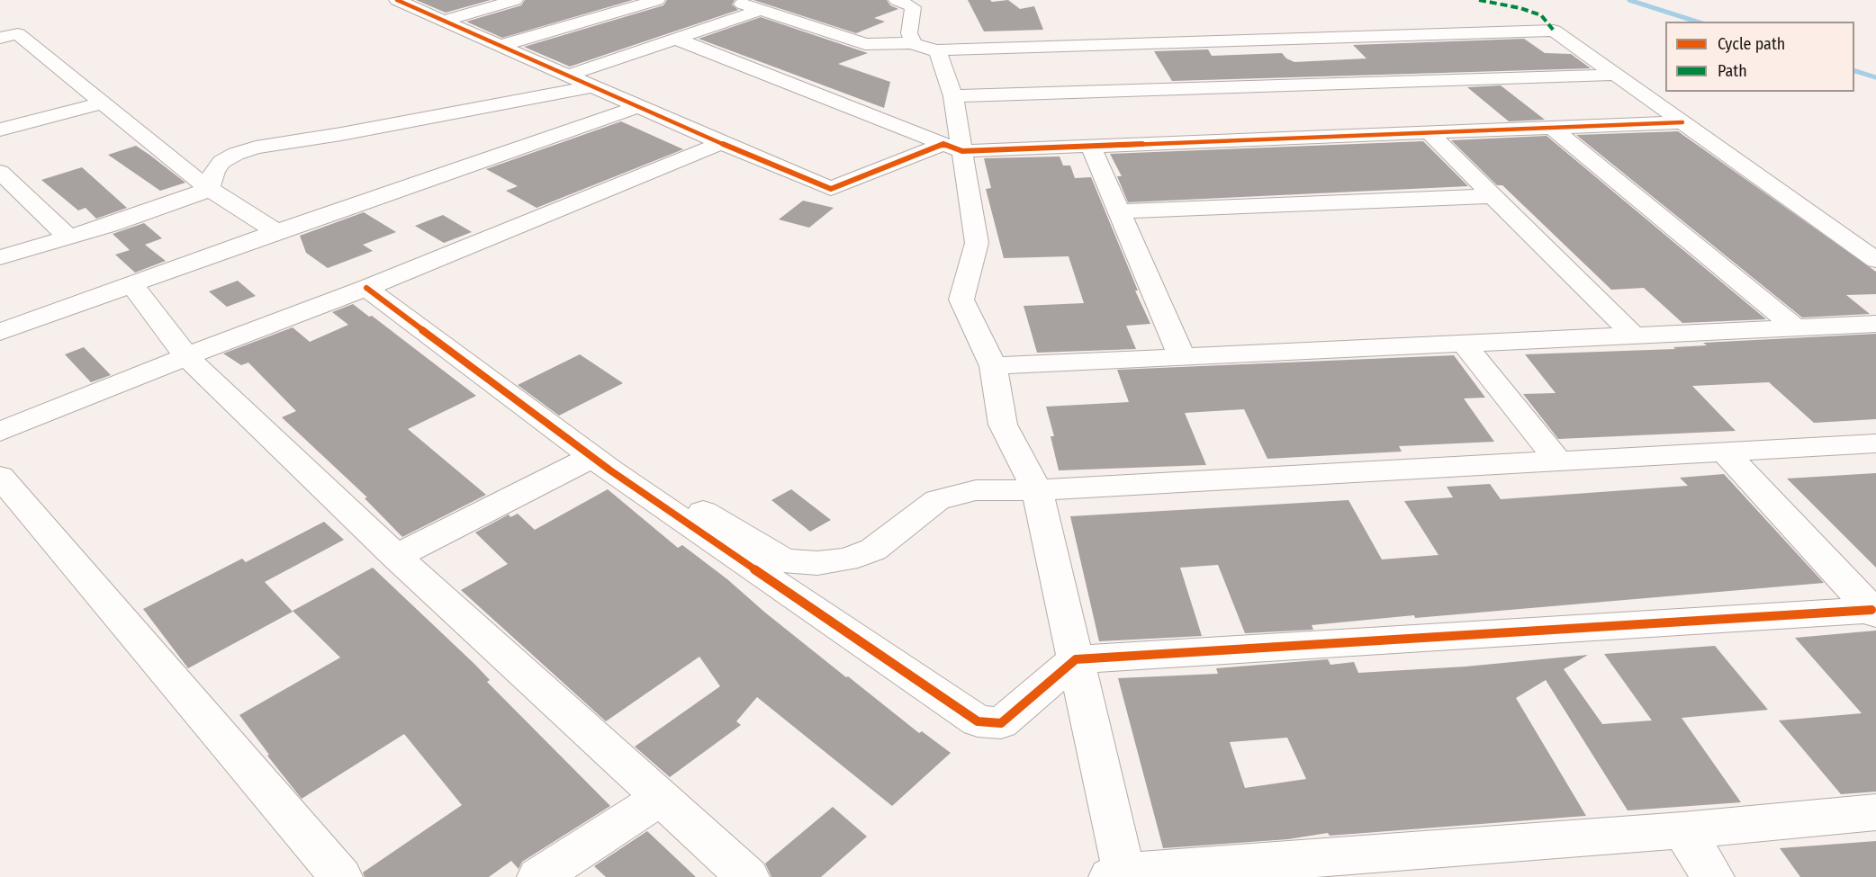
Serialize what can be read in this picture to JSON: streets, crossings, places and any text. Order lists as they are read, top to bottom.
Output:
{
  "legend": ["Cycle path", "Path"]
}
